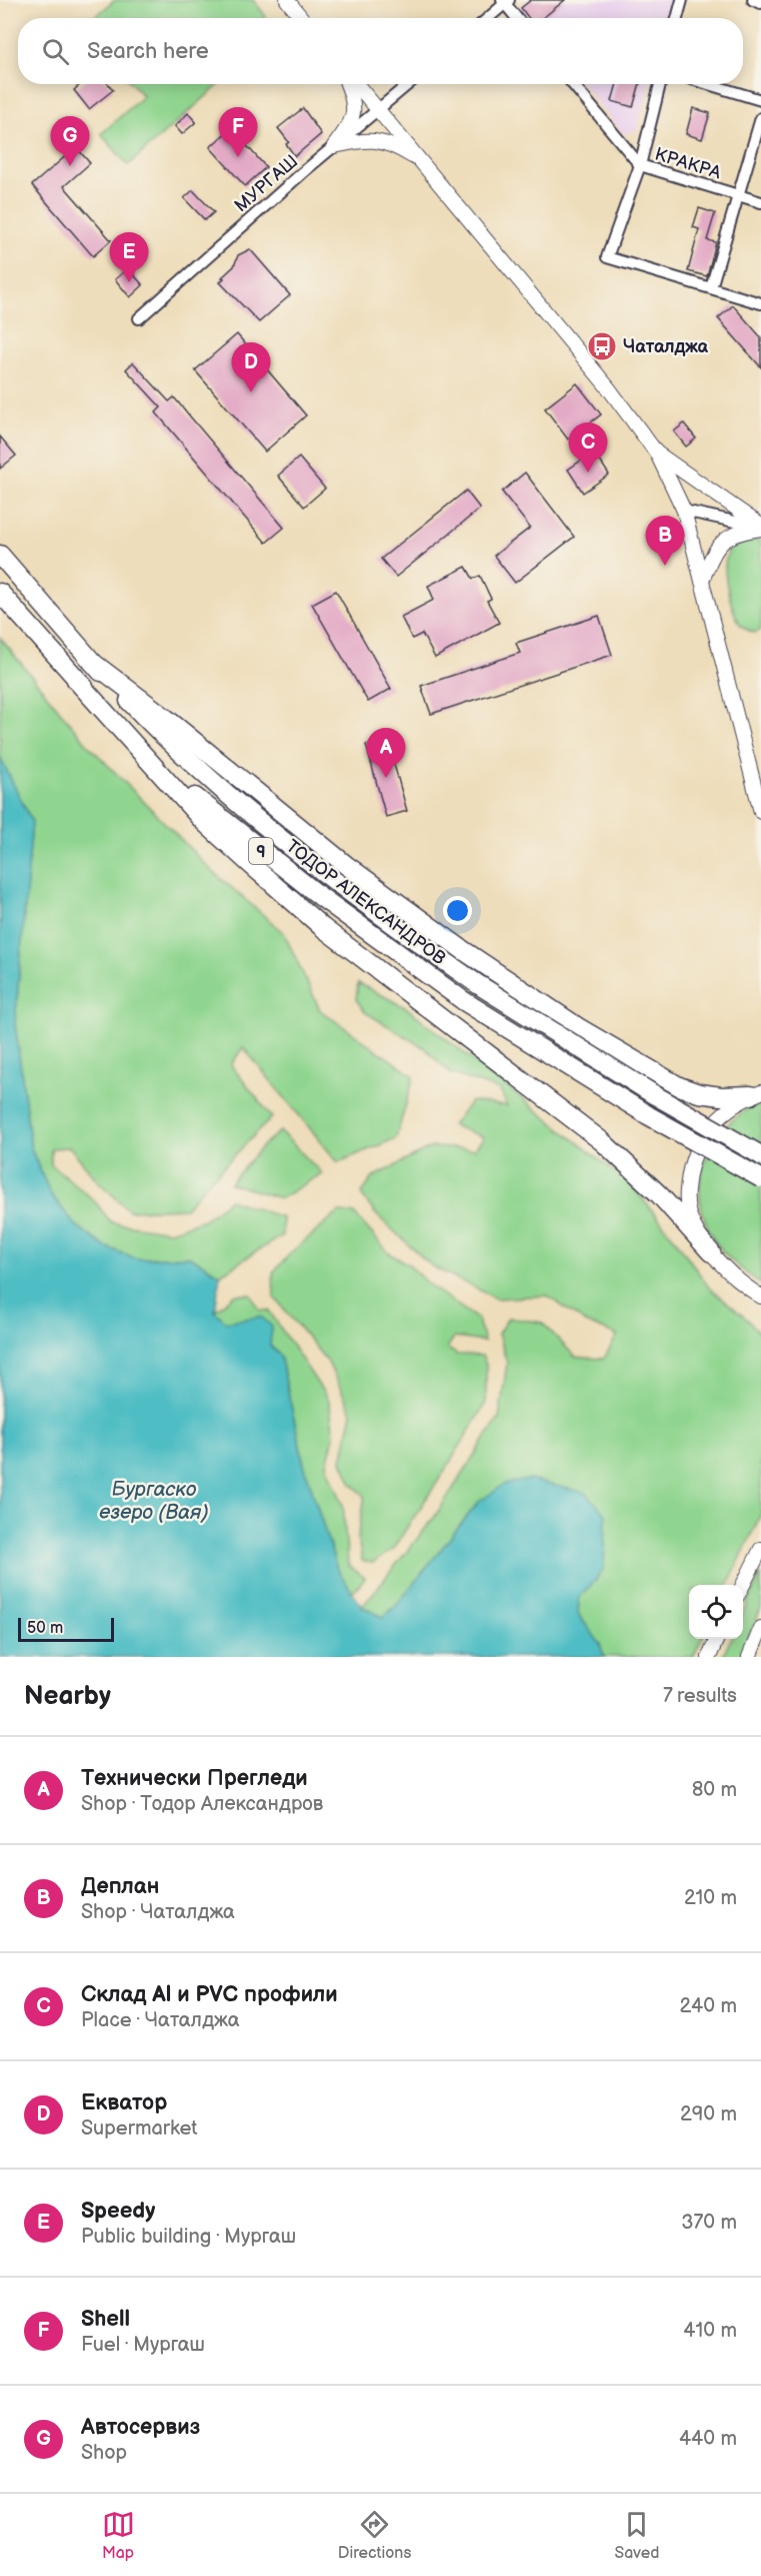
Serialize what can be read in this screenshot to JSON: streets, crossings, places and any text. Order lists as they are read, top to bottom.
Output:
{
  "streets": {
    "highway": ["9", "ТОДОР АЛЕКСАНДРОВ"],
    "street": ["КРАКРА", "МУРГАШ"]
  },
  "water": ["Бургаско езеро (Вая)"],
  "places": {
    "bus stop": ["Чаталджа"]
  },
  "scale_bar": "50 m",
  "page": {
    "search": "Search here",
    "pins": [
      "F",
      "G",
      "E",
      "D",
      "C",
      "B",
      "A"
    ],
    "scale": "50 m",
    "heading": ["Nearby", "7 results"],
    "list": [
      {
        "mark": "A",
        "name": "Технически Прегледи",
        "note": "Shop · Тодор Александров",
        "value": "80 m"
      },
      {
        "mark": "B",
        "name": "Деплан",
        "note": "Shop · Чаталджа",
        "value": "210 m"
      },
      {
        "mark": "C",
        "name": "Склад Al и PVC профили",
        "note": "Place · Чаталджа",
        "value": "240 m"
      },
      {
        "mark": "D",
        "name": "Екватор",
        "note": "Supermarket",
        "value": "290 m"
      },
      {
        "mark": "E",
        "name": "Speedy",
        "note": "Public building · Мургаш",
        "value": "370 m"
      },
      {
        "mark": "F",
        "name": "Shell",
        "note": "Fuel · Мургаш",
        "value": "410 m"
      },
      {
        "mark": "G",
        "name": "Автосервиз",
        "note": "Shop",
        "value": "440 m"
      }
    ],
    "nav": ["Map", "Directions", "Saved"]
  }
}
